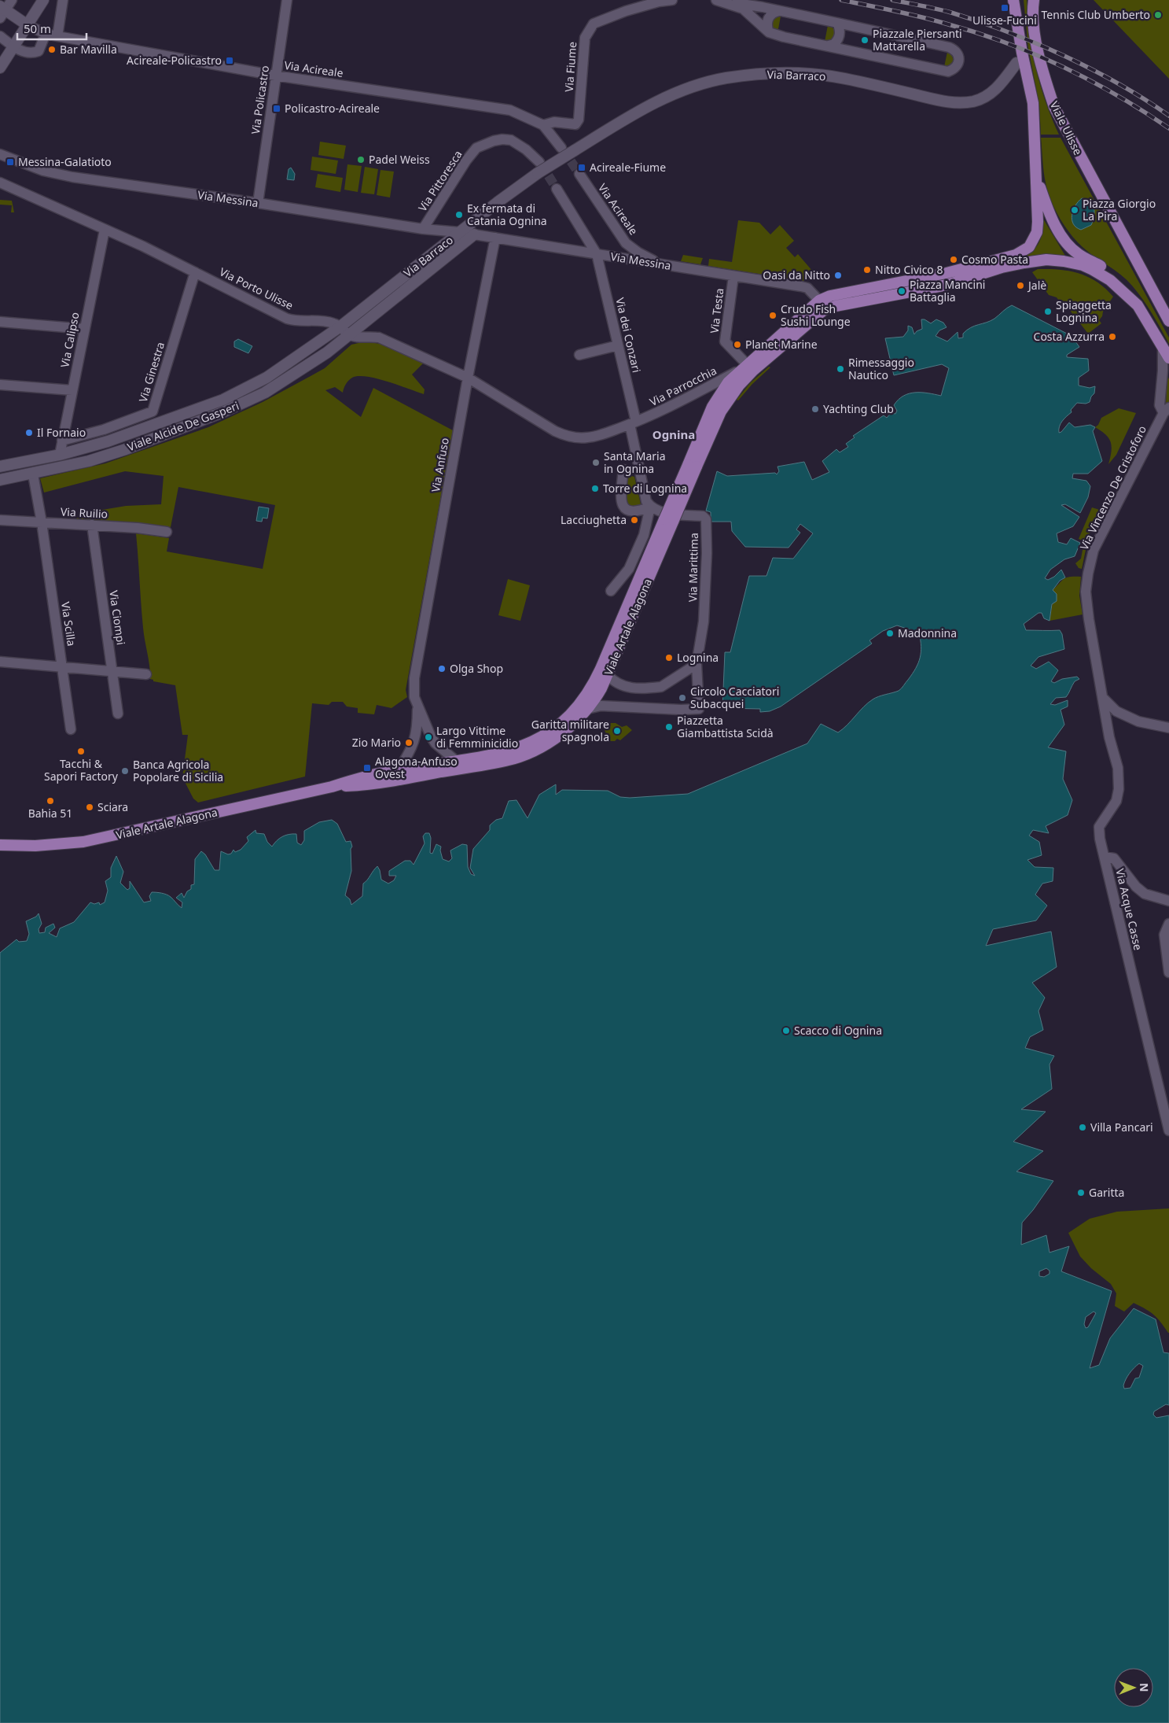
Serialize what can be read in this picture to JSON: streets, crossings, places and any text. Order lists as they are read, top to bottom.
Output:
{
  "streets": {
    "main road": [
      "Via Barraco",
      "Viale Ulisse",
      "Viale Alcide De Gasperi",
      "Viale Artale Alagona"
    ],
    "street": [
      "Via Fiume",
      "Via Acireale",
      "Via Policastro",
      "Via Pittoresca",
      "Via Messina",
      "Via Porto Ulisse",
      "Via Testa",
      "Via dei Conzari",
      "Via Calipso",
      "Via Ginestra",
      "Via Parrocchia",
      "Via Anfuso",
      "Via Vincenzo De Cristoforo",
      "Via Ruilio",
      "Via Marittima",
      "Via Ciompi",
      "Via Scilla",
      "Via Acque Casse"
    ]
  },
  "crossings": [
    ["Via Fiume", "Via Acireale"],
    ["Via Acireale", "Via Policastro"],
    ["Via Acireale", "Via Messina"],
    ["Via Barraco", "Viale Ulisse"],
    ["Via Barraco", "Via Messina"],
    ["Via Barraco", "Via Porto Ulisse"],
    ["Via Barraco", "Viale Alcide De Gasperi"],
    ["Via Policastro", "Via Messina"],
    ["Via Pittoresca", "Via Messina"],
    ["Via Messina", "Via Testa"],
    ["Via Messina", "Via dei Conzari"],
    ["Via Messina", "Via Anfuso"],
    ["Via Porto Ulisse", "Via Calipso"],
    ["Via Porto Ulisse", "Via Ginestra"],
    ["Via Porto Ulisse", "Viale Alcide De Gasperi"],
    ["Via Testa", "Via Parrocchia"],
    ["Via Testa", "Viale Artale Alagona"],
    ["Via dei Conzari", "Via Parrocchia"],
    ["Via dei Conzari", "Via Marittima"],
    ["Via dei Conzari", "Viale Artale Alagona"],
    ["Via Calipso", "Via Ginestra"],
    ["Via Calipso", "Viale Alcide De Gasperi"],
    ["Via Parrocchia", "Via Anfuso"],
    ["Via Parrocchia", "Viale Artale Alagona"],
    ["Viale Alcide De Gasperi", "Via Scilla"],
    ["Via Anfuso", "Viale Artale Alagona"],
    ["Via Vincenzo De Cristoforo", "Via Acque Casse"],
    ["Via Ruilio", "Via Ciompi"],
    ["Via Ruilio", "Via Scilla"],
    ["Via Marittima", "Viale Artale Alagona"]
  ],
  "districts": ["Ognina"],
  "places": {
    "transit": [
      "Ulisse-Fucini",
      "Acireale-Policastro",
      "Policastro-Acireale",
      "Messina-Galatioto",
      "Acireale-Fiume",
      "Alagona-Anfuso Ovest"
    ],
    "other": [
      "Tennis Club Umberto",
      "Piazzale Piersanti Mattarella",
      "Bar Mavilla",
      "Padel Weiss",
      "Piazza Giorgio La Pira",
      "Ex fermata di Catania Ognina",
      "Cosmo Pasta",
      "Nitto Civico 8",
      "Oasi da Nitto",
      "Jalè",
      "Piazza Mancini Battaglia",
      "Spiaggetta Lognina",
      "Crudo Fish Sushi Lounge",
      "Costa Azzurra",
      "Planet Marine",
      "Rimessaggio Nautico",
      "Yachting Club",
      "Il Fornaio",
      "Santa Maria in Ognina",
      "Torre di Lognina",
      "Lacciughetta",
      "Madonnina",
      "Lognina",
      "Olga Shop",
      "Circolo Cacciatori Subacquei",
      "Piazzetta Giambattista Scidà",
      "Garitta militare spagnola",
      "Largo Vittime di Femminicidio",
      "Zio Mario",
      "Tacchi & Sapori Factory",
      "Banca Agricola Popolare di Sicilia",
      "Bahia 51",
      "Sciara",
      "Scacco di Ognina",
      "Villa Pancari",
      "Garitta"
    ]
  },
  "scale_bar": "50 m",
  "north": "right"
}
